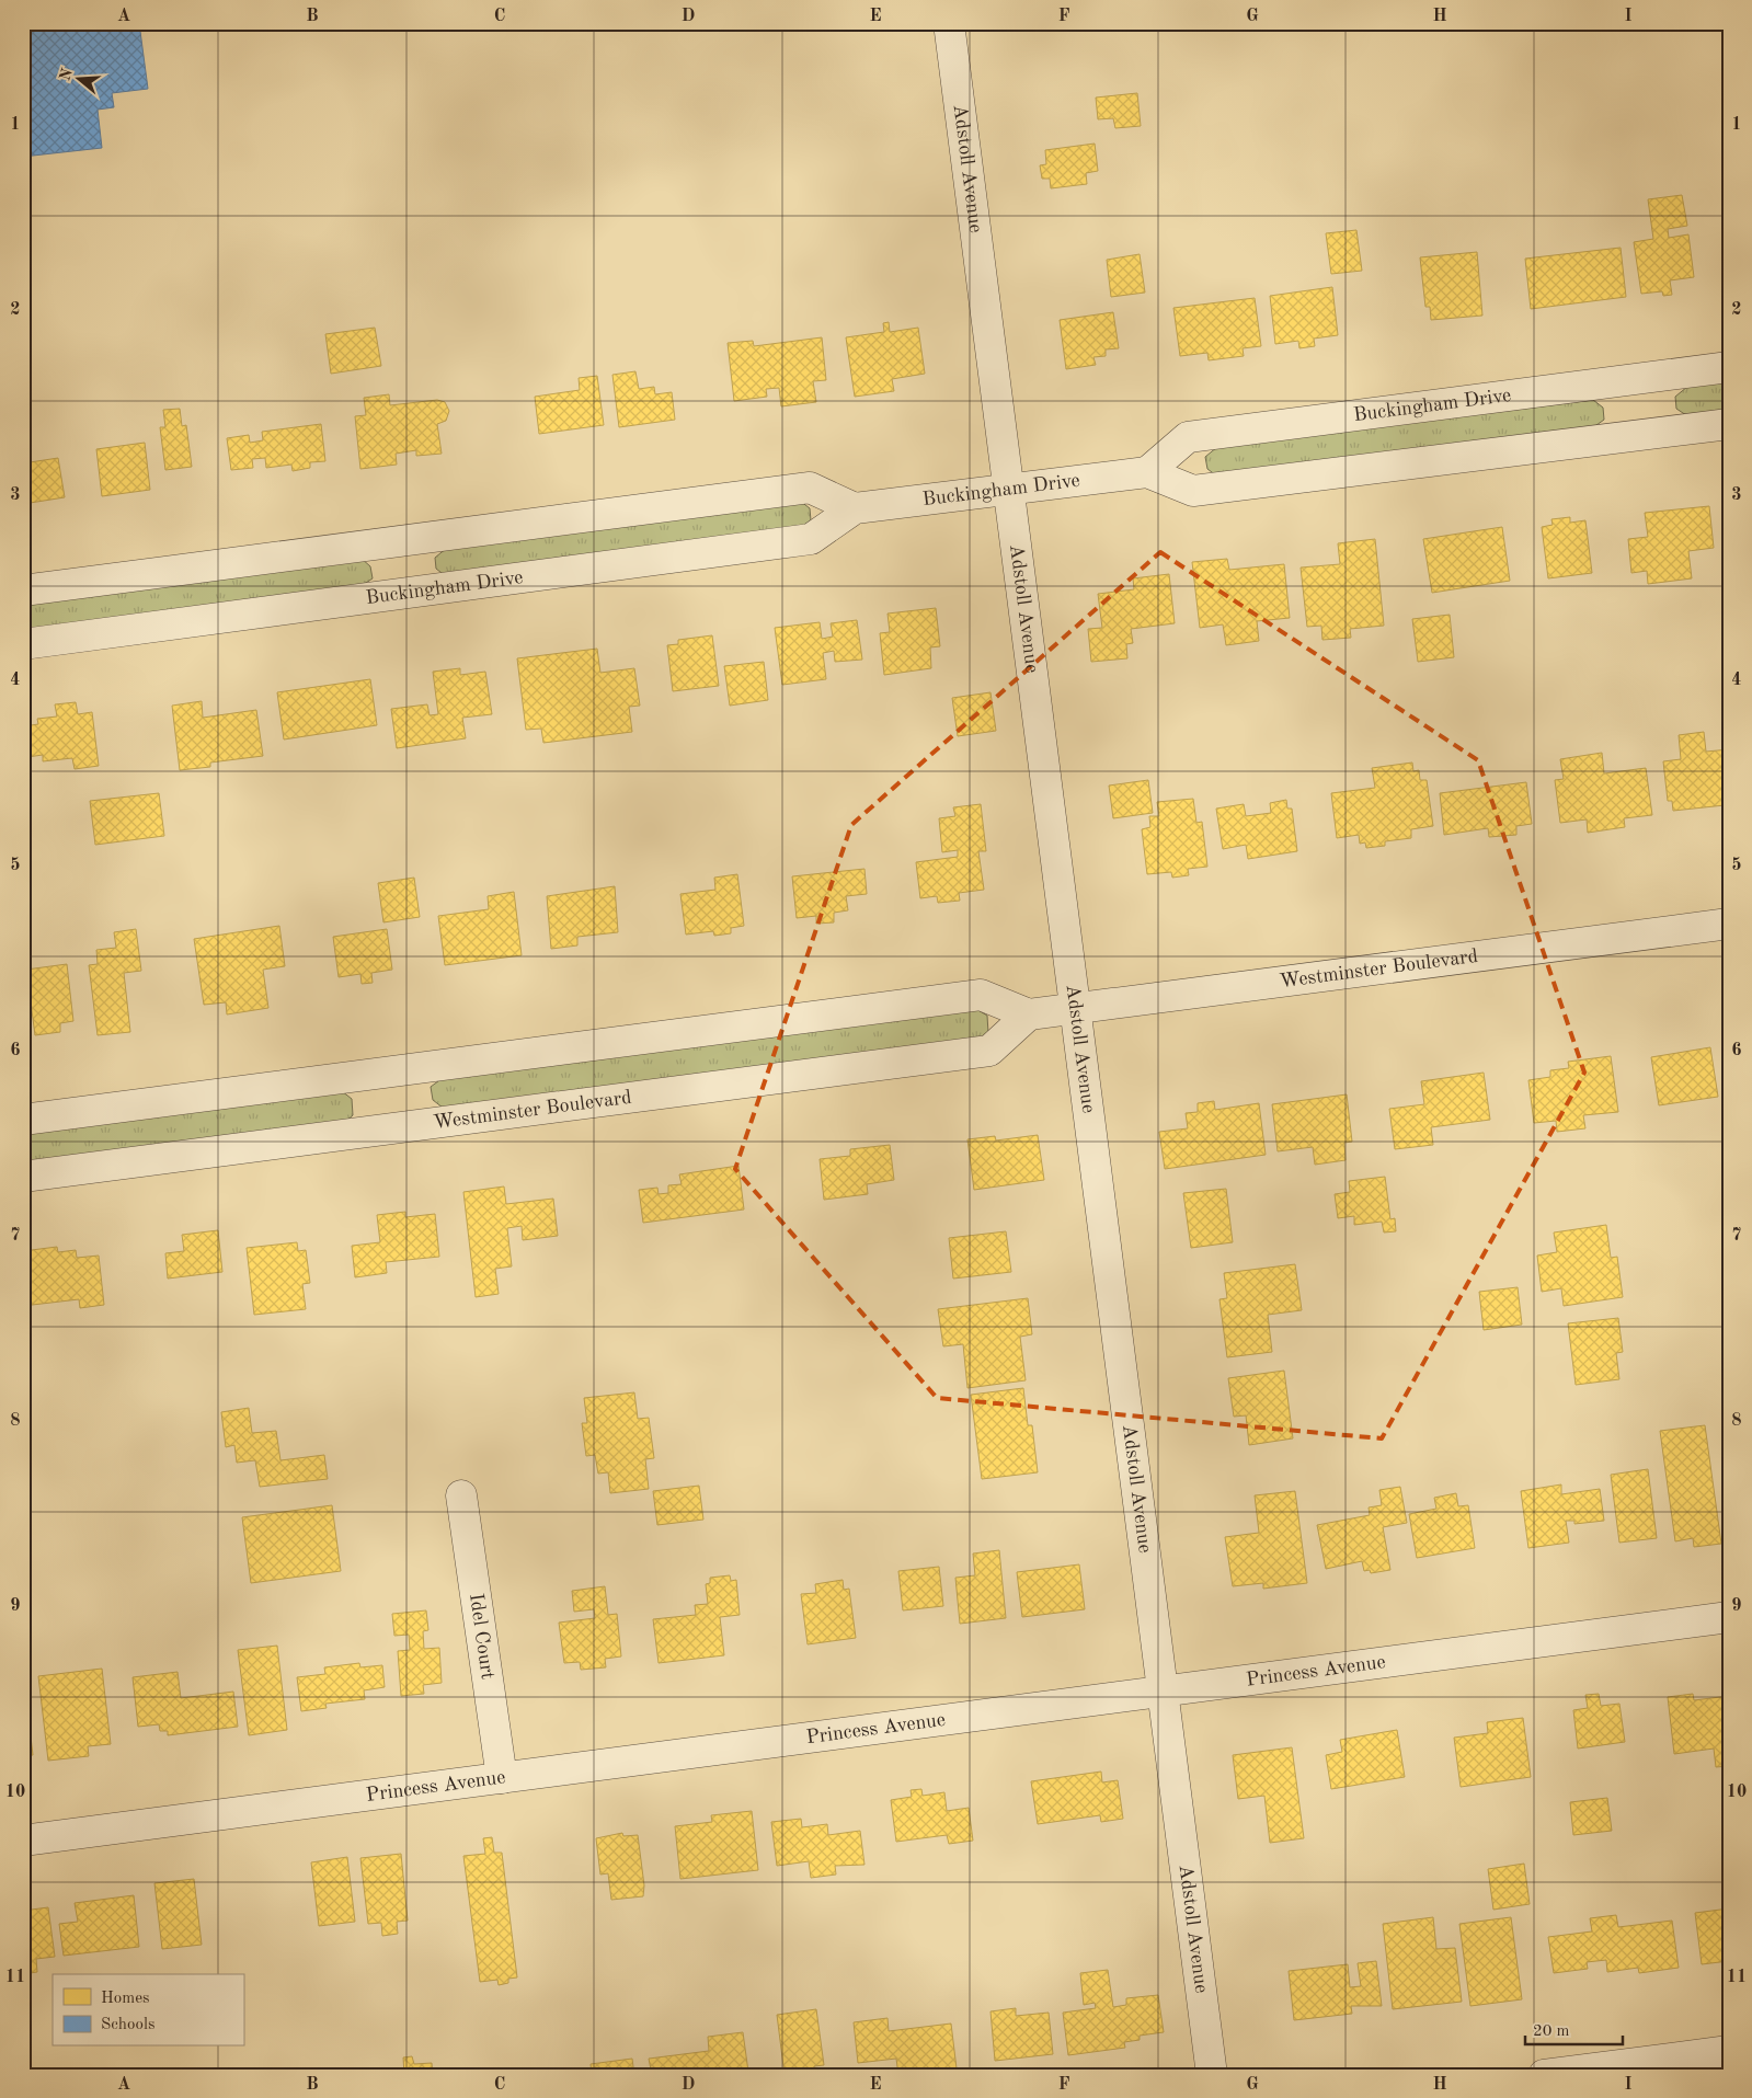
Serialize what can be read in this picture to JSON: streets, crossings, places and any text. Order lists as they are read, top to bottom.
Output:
{
  "streets": {
    "street": [
      "Adstoll Avenue",
      "Buckingham Drive",
      "Westminster Boulevard",
      "Idel Court",
      "Princess Avenue"
    ]
  },
  "crossings": [
    ["Adstoll Avenue", "Buckingham Drive"],
    ["Adstoll Avenue", "Westminster Boulevard"],
    ["Adstoll Avenue", "Princess Avenue"],
    ["Idel Court", "Princess Avenue"]
  ],
  "legend": ["Homes", "Schools"],
  "scale_bar": "20 m",
  "north": "left",
  "grid": {
    "columns": [
      "A",
      "B",
      "C",
      "D",
      "E",
      "F",
      "G",
      "H",
      "I"
    ],
    "rows": [
      "1",
      "2",
      "3",
      "4",
      "5",
      "6",
      "7",
      "8",
      "9",
      "10",
      "11"
    ]
  }
}
